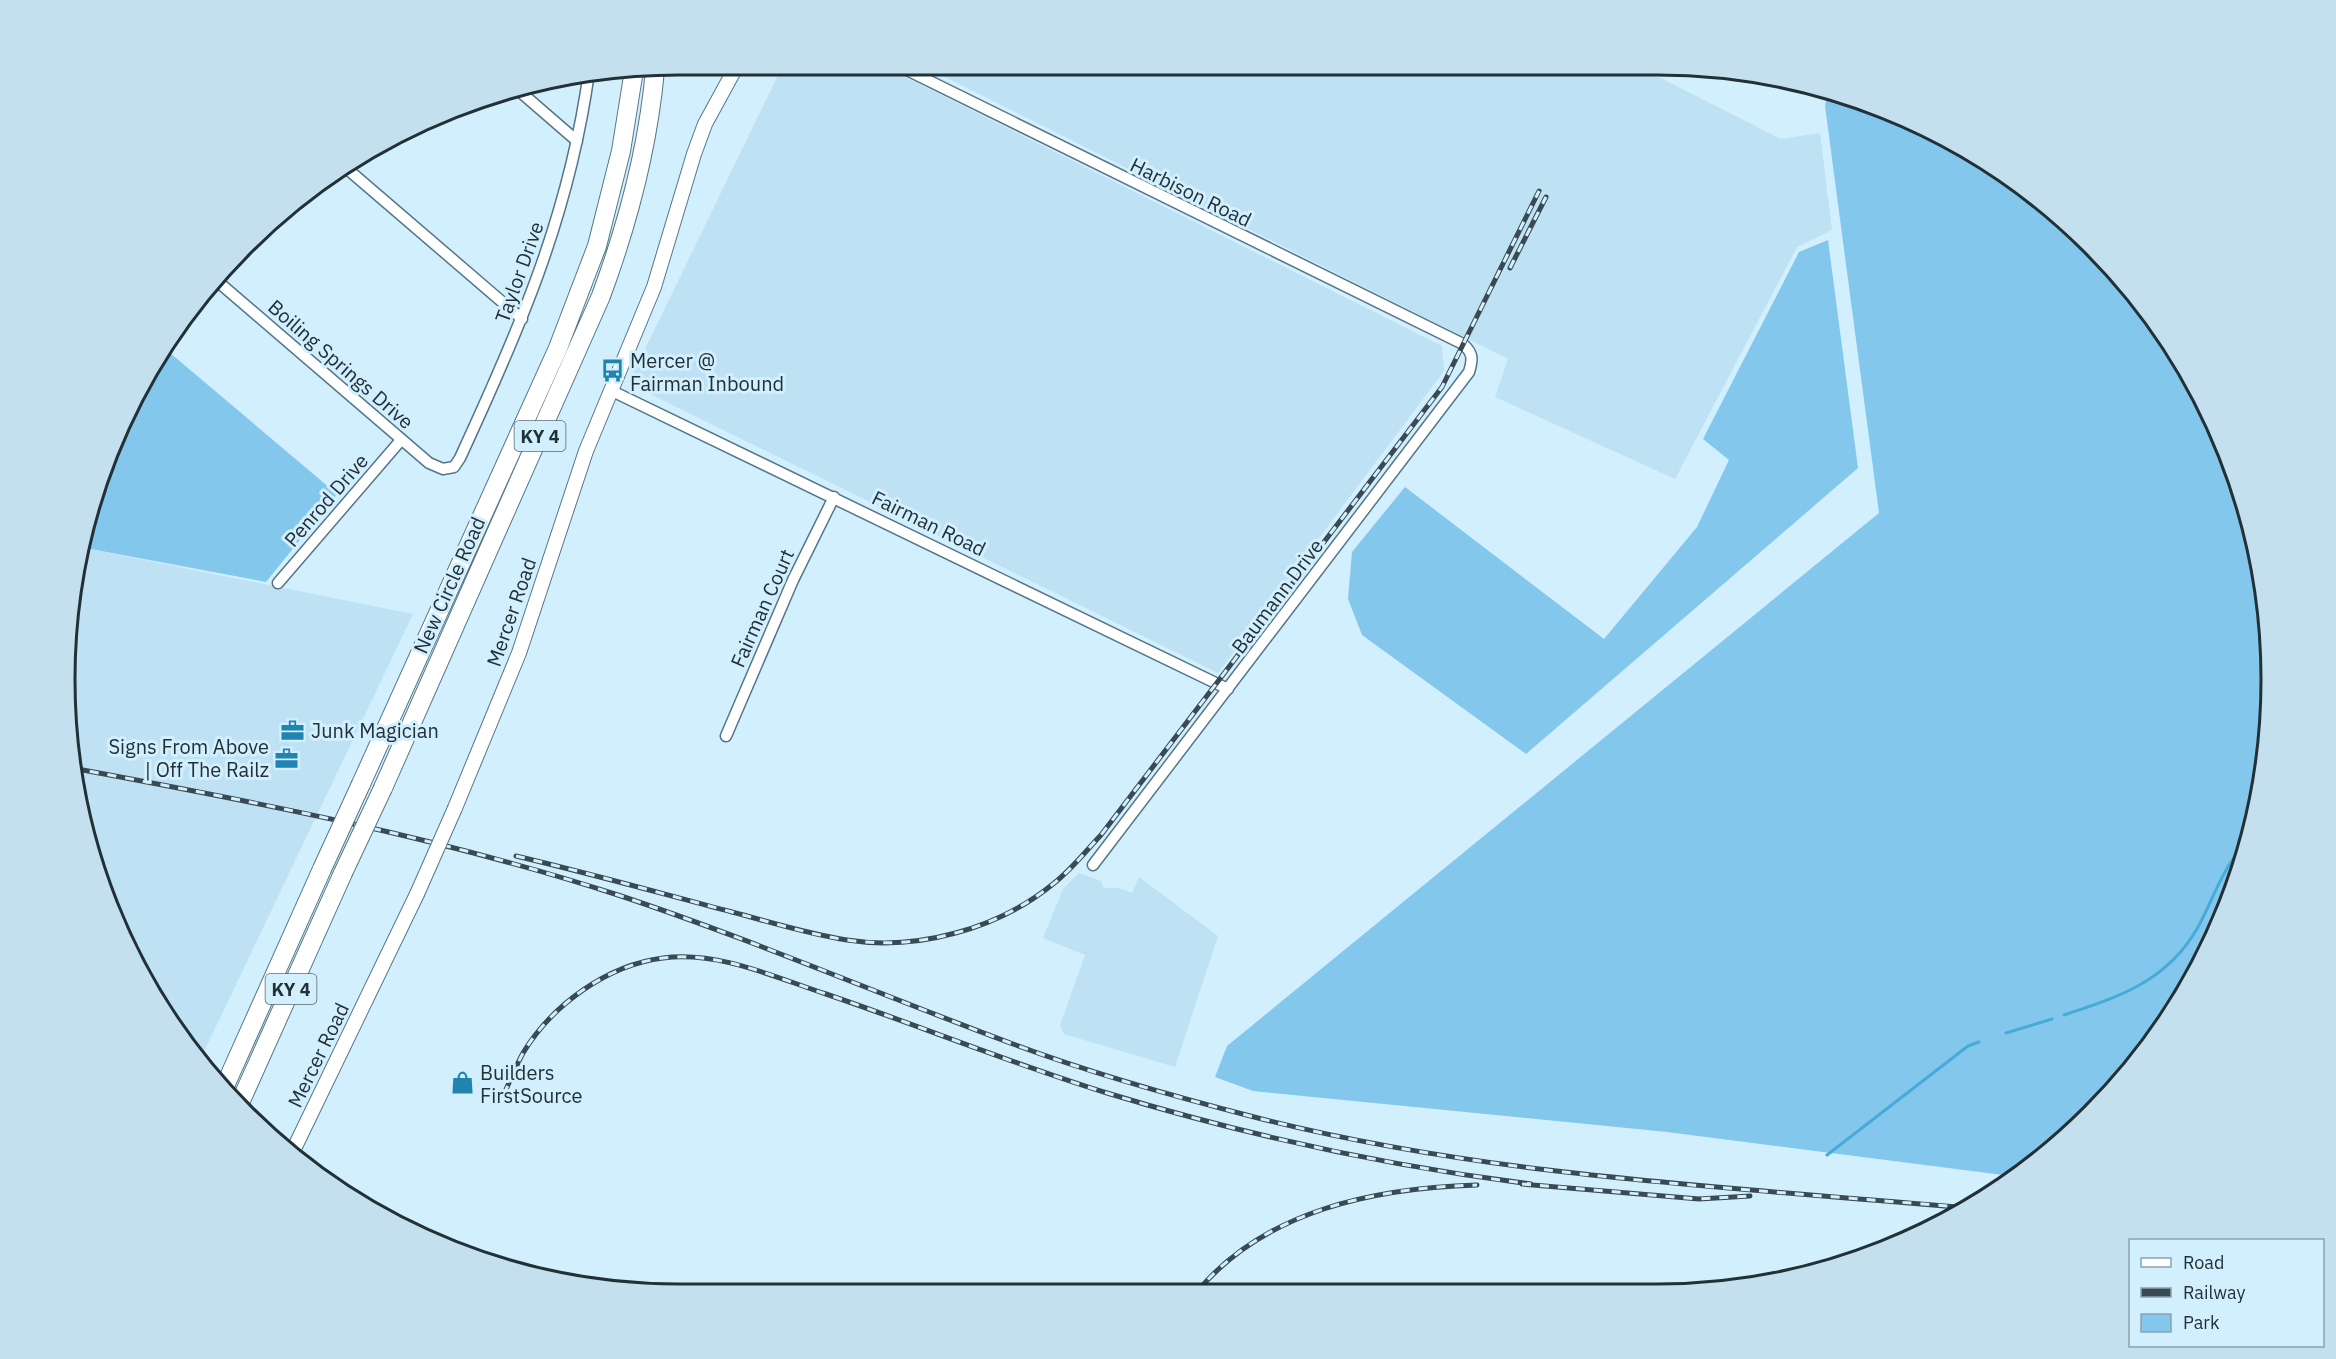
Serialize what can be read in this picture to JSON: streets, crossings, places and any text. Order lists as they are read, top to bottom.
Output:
{
  "streets": {
    "highway": ["KY 4", "New Circle Road"],
    "street": [
      "Harbison Road",
      "Taylor Drive",
      "Boiling Springs Drive",
      "Penrod Drive",
      "Fairman Road",
      "Baumann Drive",
      "Fairman Court",
      "Mercer Road"
    ]
  },
  "crossings": [
    ["Harbison Road", "Baumann Drive"],
    ["Taylor Drive", "Boiling Springs Drive"],
    ["Boiling Springs Drive", "Penrod Drive"],
    ["Fairman Road", "Baumann Drive"],
    ["Fairman Road", "Fairman Court"],
    ["Fairman Road", "Mercer Road"]
  ],
  "places": {
    "bus stop": ["Mercer @ Fairman Inbound"],
    "office": ["Junk Magician", "Signs From Above | Off The Railz"],
    "shop": ["Builders FirstSource"]
  },
  "legend": ["Road", "Railway", "Park"]
}
